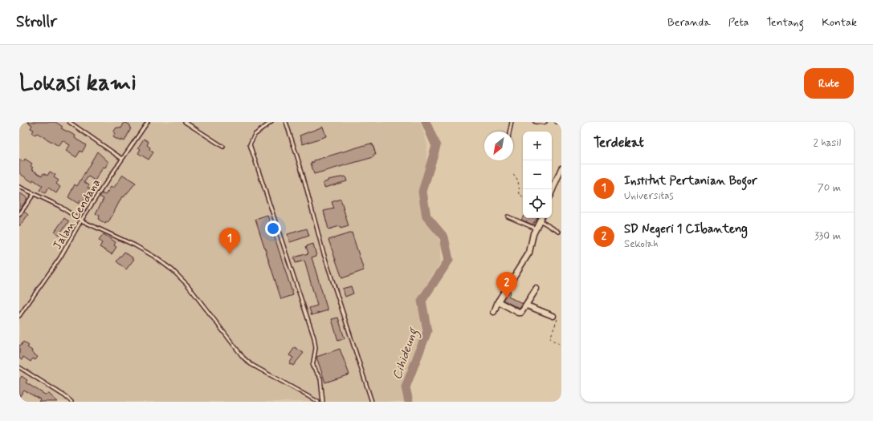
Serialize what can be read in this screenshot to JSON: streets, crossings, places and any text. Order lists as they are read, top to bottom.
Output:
{
  "streets": {
    "lane": ["Jalan Cendana"]
  },
  "water": ["Cihideung"],
  "north": "bottom left",
  "page": {
    "header": "Strollr",
    "nav": [
      "Beranda",
      "Peta",
      "Tentang",
      "Kontak"
    ],
    "buttons": "Rute",
    "title": "Lokasi kami",
    "heading": ["Terdekat", "2 hasil"],
    "map_buttons": ["+", "−"],
    "list": [
      {
        "mark": "1",
        "name": "Institut Pertanian Bogor",
        "note": "Universitas",
        "value": "70 m"
      },
      {
        "mark": "2",
        "name": "SD Negeri 1 CIbanteng",
        "note": "Sekolah",
        "value": "330 m"
      }
    ],
    "pins": ["1", "2"]
  }
}
